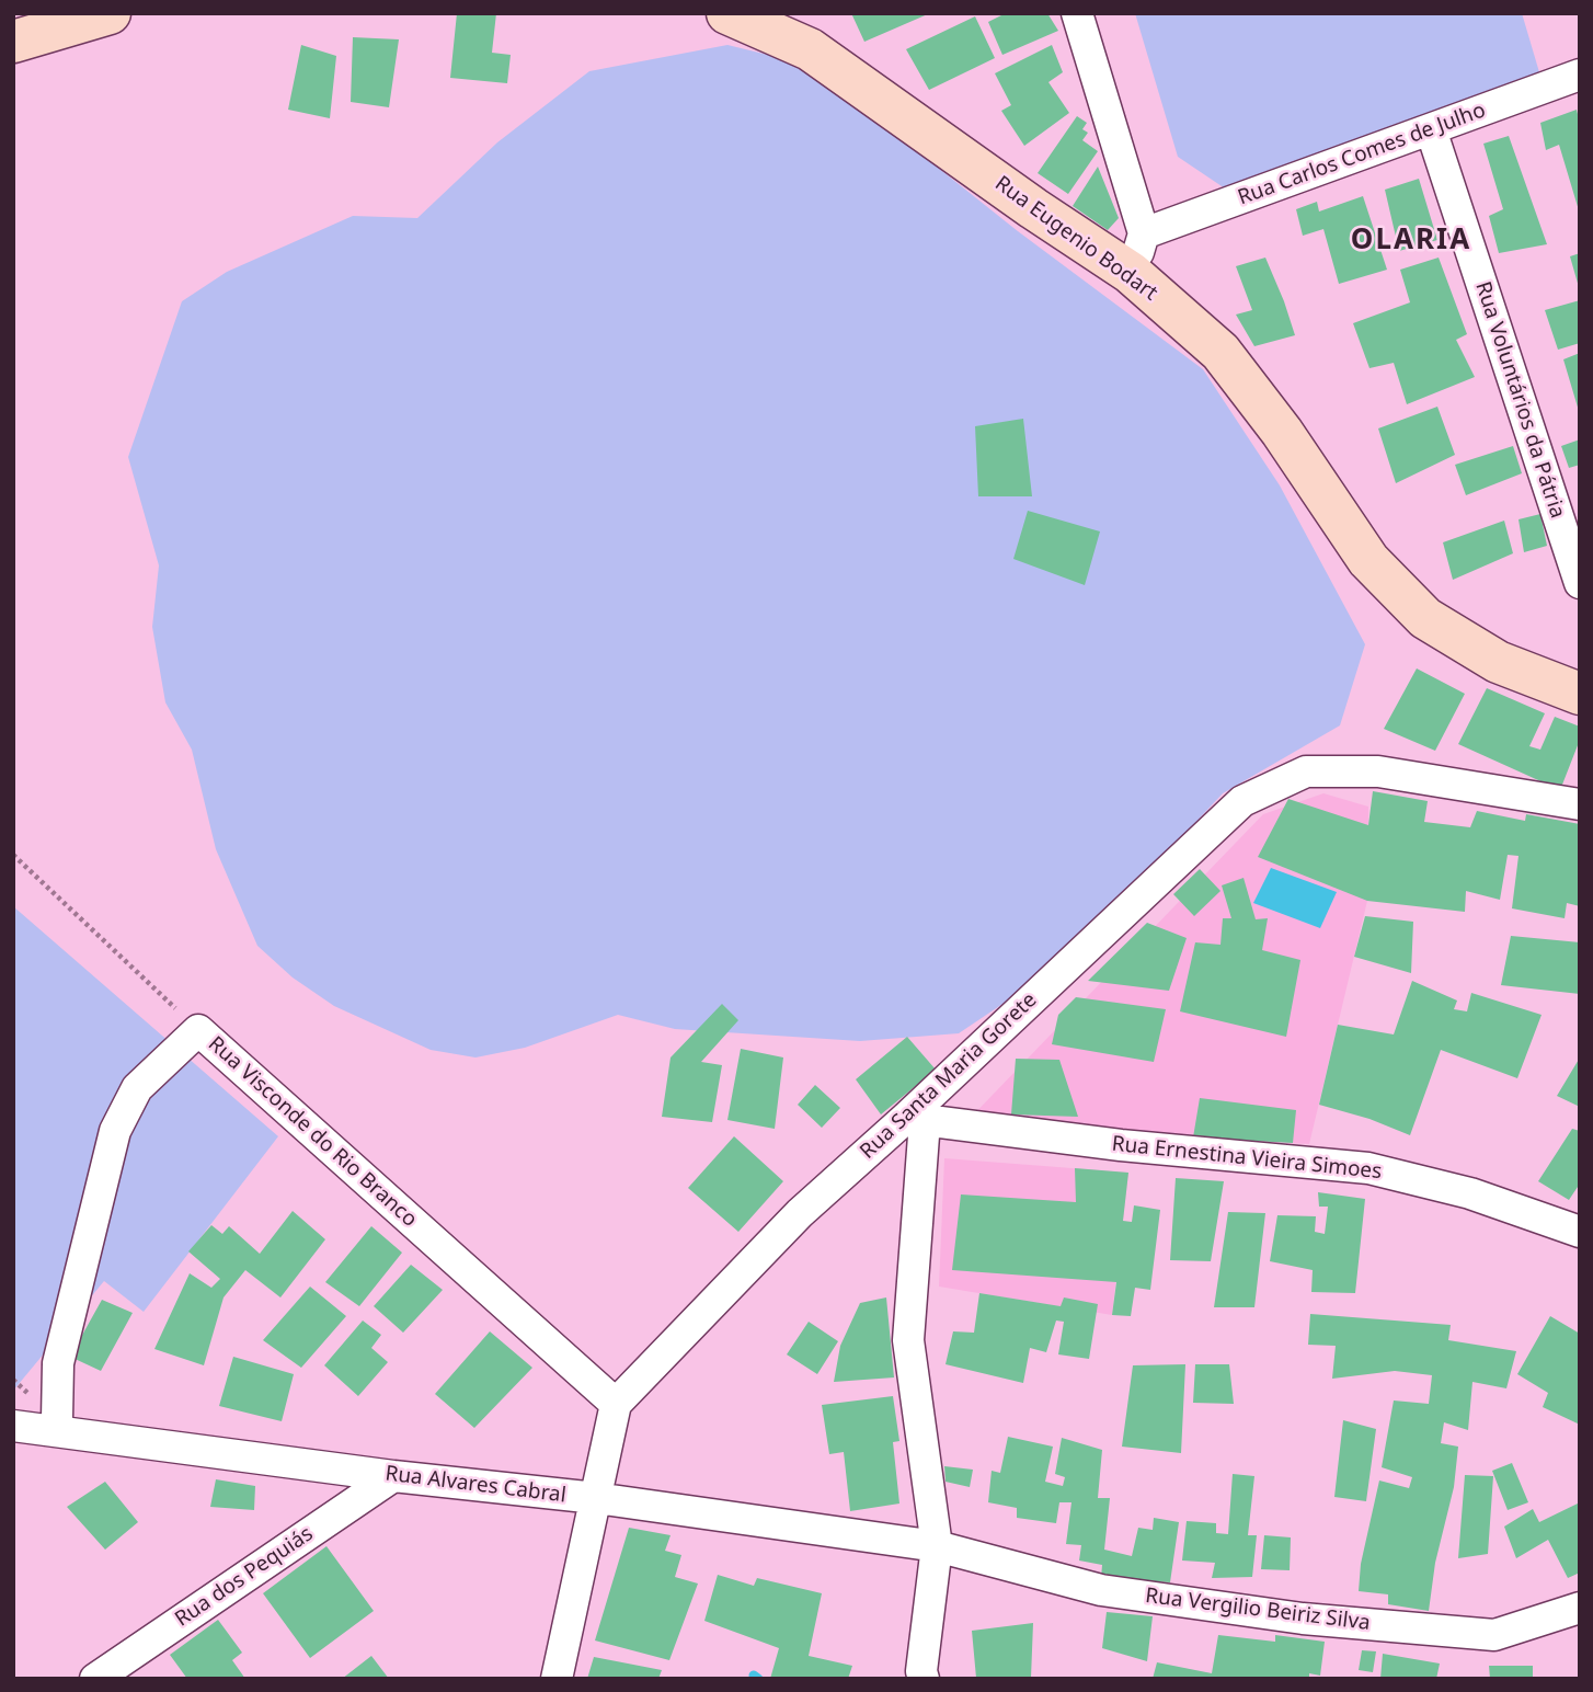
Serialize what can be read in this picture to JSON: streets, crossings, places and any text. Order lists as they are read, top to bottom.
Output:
{
  "streets": {
    "street": [
      "Rua Carlos Comes de Julho",
      "Rua Eugenio Bodart",
      "Rua Voluntários da Pátria",
      "Rua Santa Maria Gorete",
      "Rua Visconde do Rio Branco",
      "Rua Ernestina Vieira Simoes",
      "Rua Alvares Cabral",
      "Rua dos Pequiás",
      "Rua Vergilio Beiriz Silva"
    ]
  },
  "crossings": [
    ["Rua Carlos Comes de Julho", "Rua Eugenio Bodart"],
    ["Rua Carlos Comes de Julho", "Rua Voluntários da Pátria"],
    ["Rua Santa Maria Gorete", "Rua Visconde do Rio Branco"],
    ["Rua Santa Maria Gorete", "Rua Ernestina Vieira Simoes"],
    ["Rua Alvares Cabral", "Rua dos Pequiás"],
    ["Rua Alvares Cabral", "Rua Vergilio Beiriz Silva"]
  ],
  "districts": ["OLARIA"]
}
